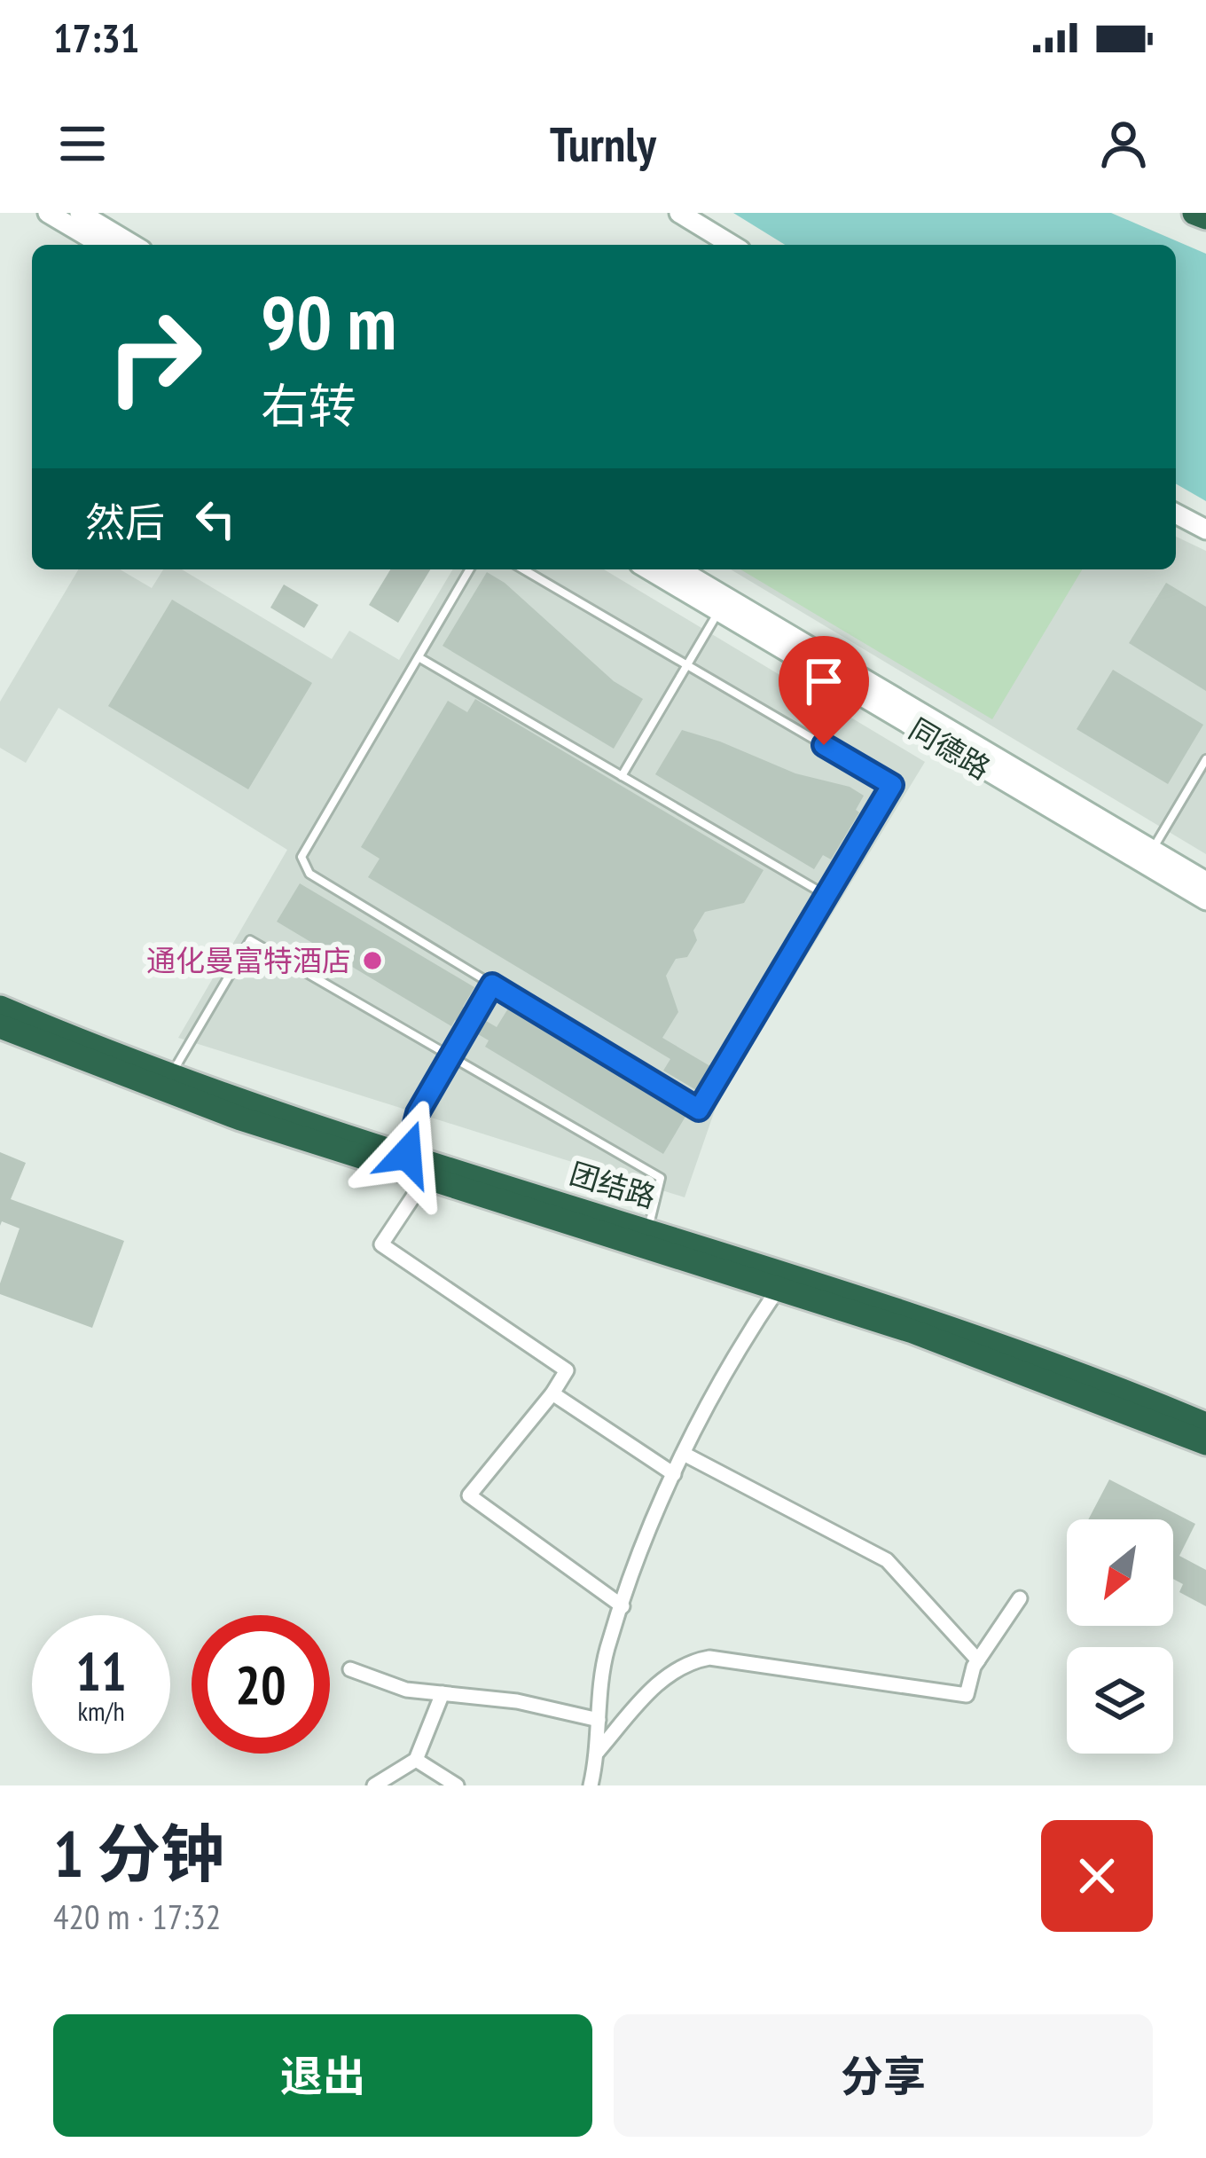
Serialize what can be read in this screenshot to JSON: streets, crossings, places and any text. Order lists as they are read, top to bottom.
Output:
{
  "streets": {
    "highway": ["团结路"],
    "main road": ["同德路"]
  },
  "places": ["通化曼富特酒店"],
  "north": "bottom left",
  "page": {
    "status": "17:31",
    "header": "Turnly",
    "turn": ["90 m", "右转"],
    "then": "然后",
    "speed": "11 km/h",
    "limit": "20",
    "heading": ["1 分钟", "420 m · 17:32"],
    "buttons": ["退出", "分享"]
  }
}
